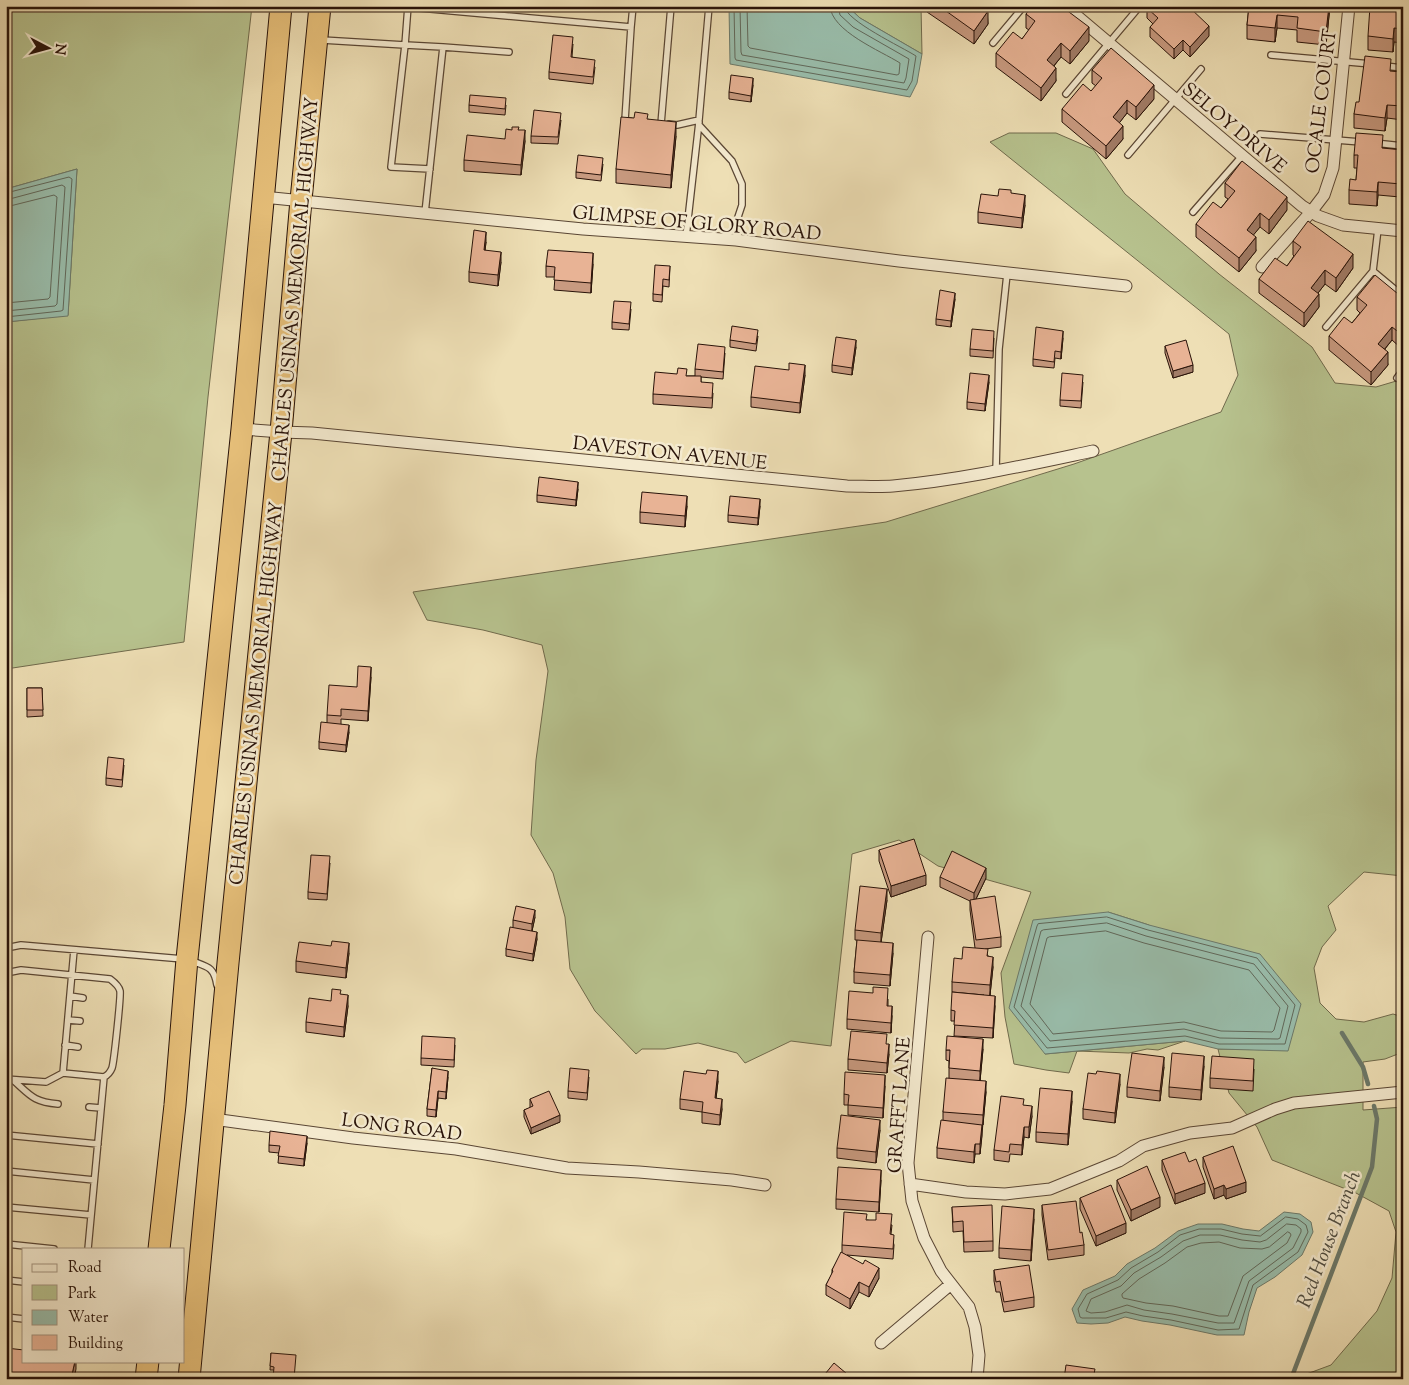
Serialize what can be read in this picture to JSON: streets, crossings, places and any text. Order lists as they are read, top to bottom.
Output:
{
  "streets": {
    "highway": ["CHARLES USINAS MEMORIAL HIGHWAY"],
    "street": [
      "OCALE COURT",
      "SELOY DRIVE",
      "GLIMPSE OF GLORY ROAD",
      "DAVESTON AVENUE",
      "GRAFFT LANE",
      "LONG ROAD"
    ]
  },
  "crossings": [
    ["OCALE COURT", "SELOY DRIVE"],
    ["GLIMPSE OF GLORY ROAD", "CHARLES USINAS MEMORIAL HIGHWAY"],
    ["CHARLES USINAS MEMORIAL HIGHWAY", "DAVESTON AVENUE"],
    ["CHARLES USINAS MEMORIAL HIGHWAY", "LONG ROAD"]
  ],
  "water": ["Red House Branch"],
  "legend": [
    "Road",
    "Park",
    "Water",
    "Building"
  ],
  "north": "right"
}
